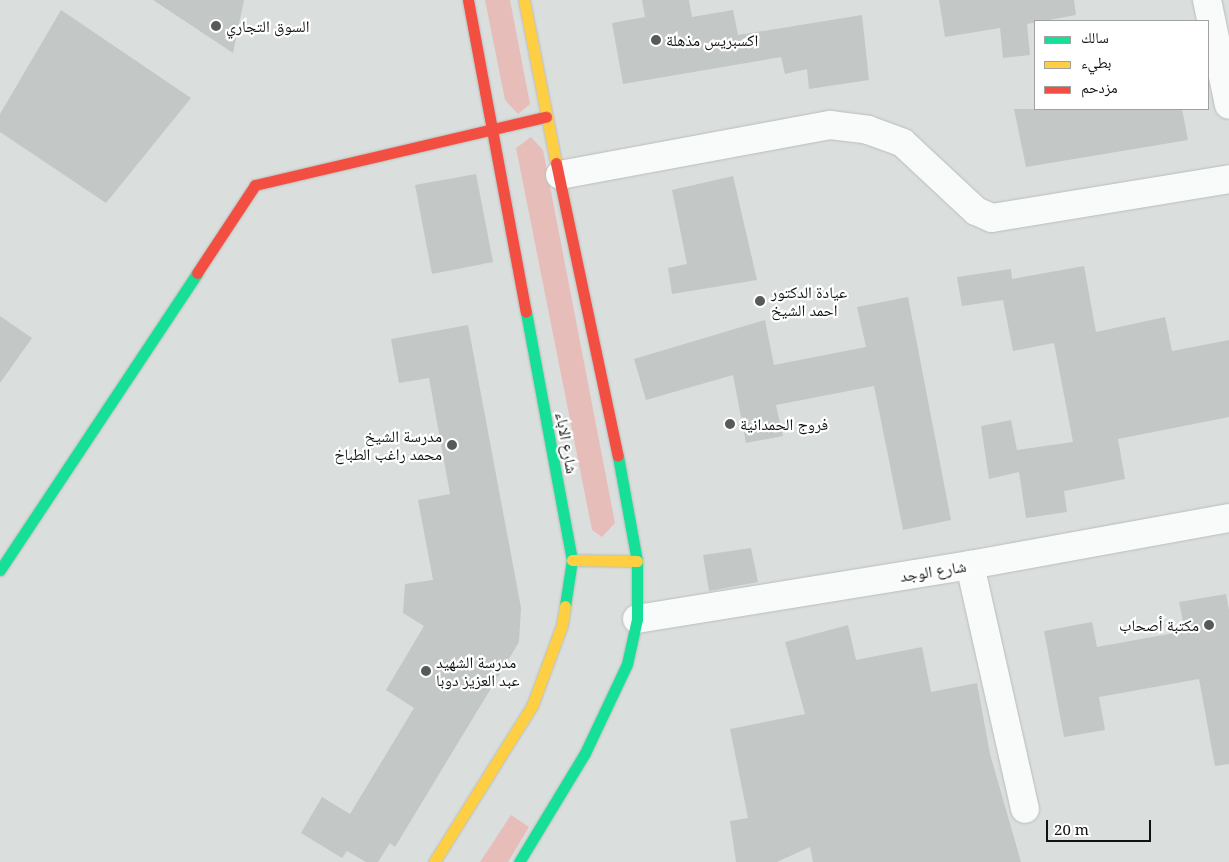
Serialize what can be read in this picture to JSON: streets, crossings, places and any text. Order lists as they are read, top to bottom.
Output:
{
  "streets": {
    "main road": ["شارع الاباء"],
    "street": ["شارع الوجد"]
  },
  "places": [
    "السوق التجاري",
    "اكسبريس مذهلة",
    "عيادة الدكتور احمد الشيخ",
    "فروج الحمدانية",
    "مدرسة الشيخ محمد راغب الطباخ",
    "مكتبة أصحاب",
    "مدرسة الشهيد عبد العزيز دوبا"
  ],
  "legend": ["سالك", "بطيء", "مزدحم"],
  "scale_bar": "20 m"
}
